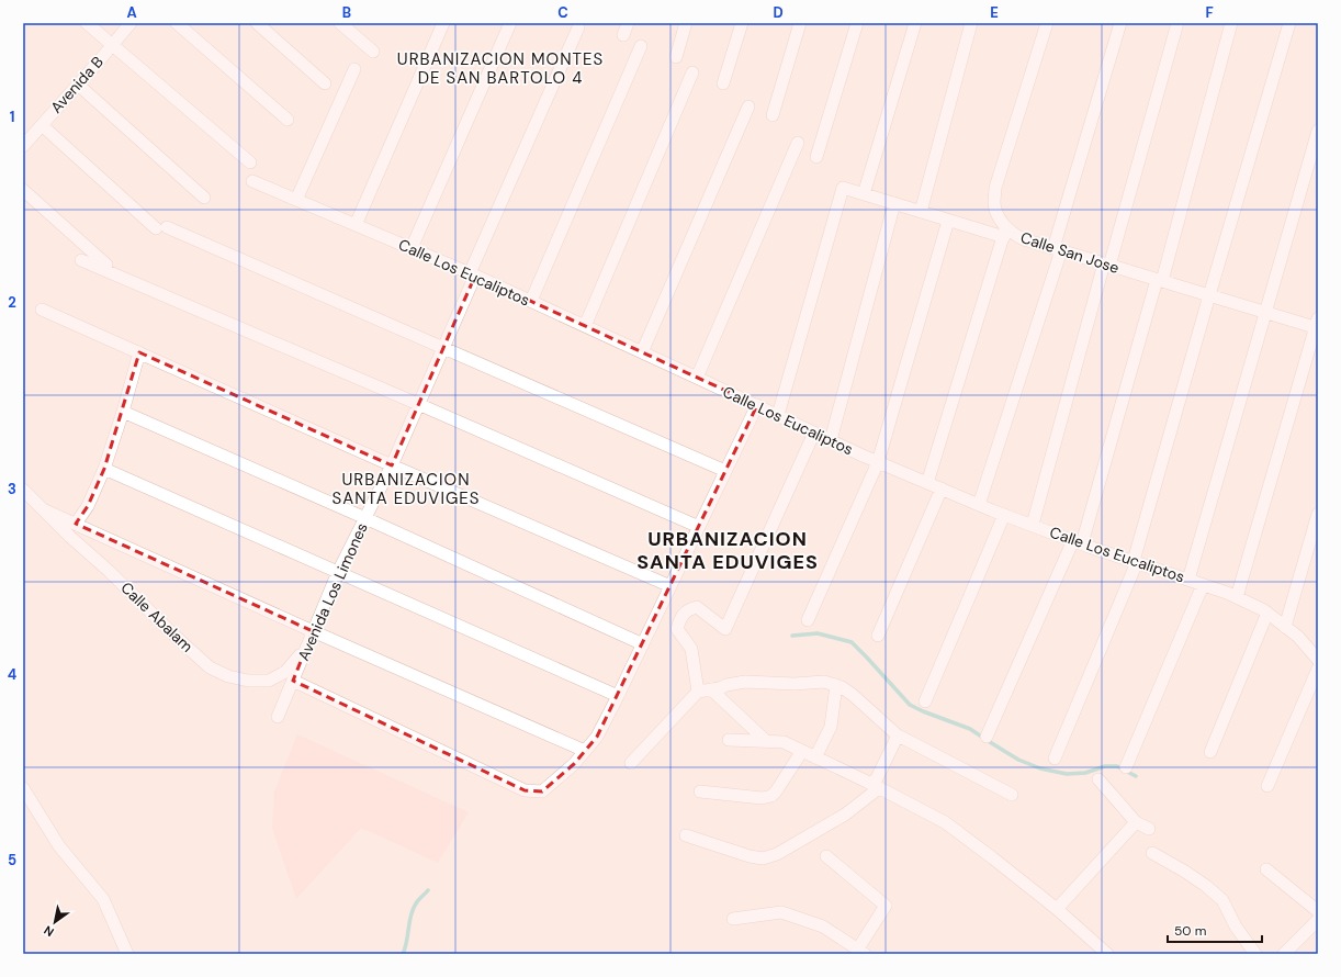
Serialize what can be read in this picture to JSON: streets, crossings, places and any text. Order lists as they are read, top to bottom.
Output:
{
  "streets": {
    "street": [
      "Avenida B",
      "Calle San Jose",
      "Calle Los Eucaliptos",
      "Avenida Los Limones",
      "Calle Abalam"
    ]
  },
  "crossings": [
    ["Calle Los Eucaliptos", "Avenida Los Limones"],
    ["Avenida Los Limones", "Calle Abalam"]
  ],
  "districts": ["URBANIZACION MONTES DE SAN BARTOLO 4", "URBANIZACION SANTA EDUVIGES", "URBANIZACION SANTA EDUVIGES"],
  "scale_bar": "50 m",
  "north": "bottom left",
  "grid": {
    "columns": [
      "A",
      "B",
      "C",
      "D",
      "E",
      "F"
    ],
    "rows": [
      "1",
      "2",
      "3",
      "4",
      "5"
    ]
  }
}
